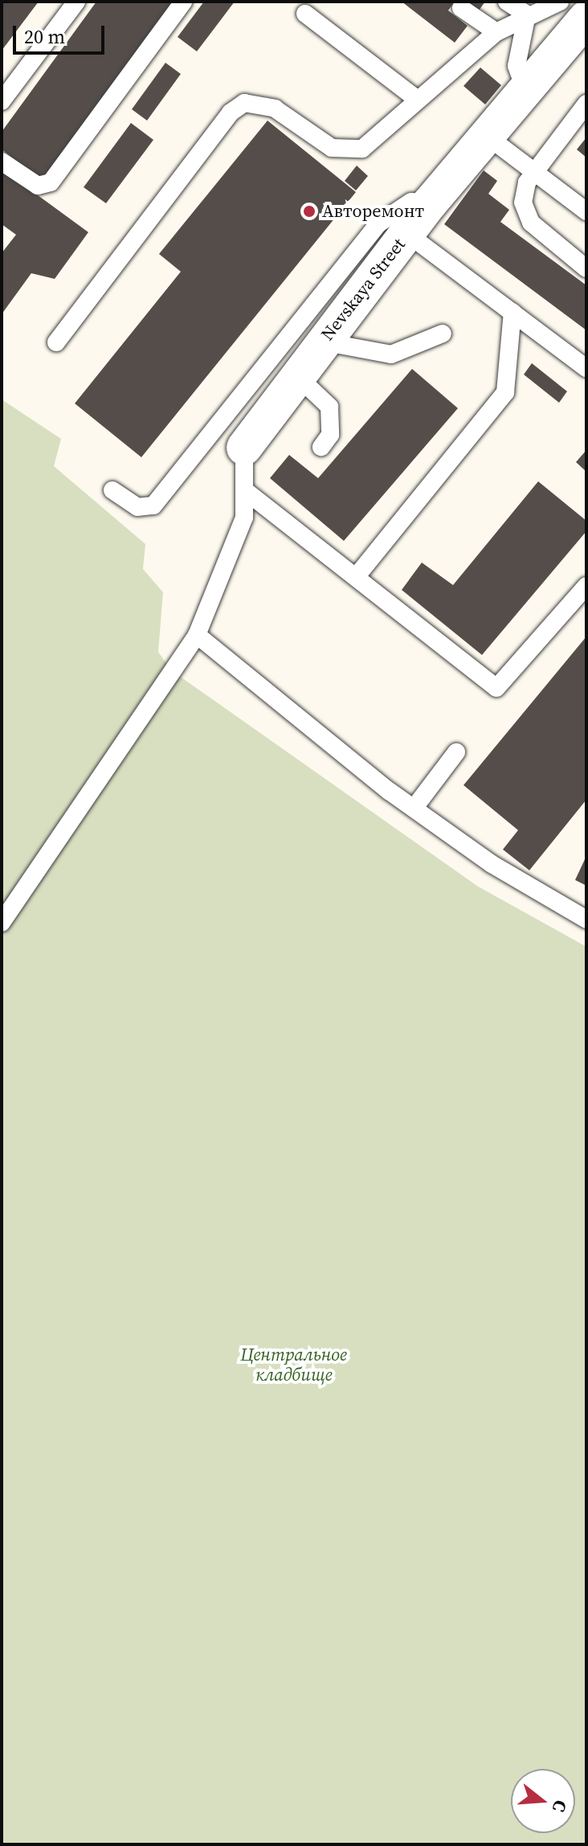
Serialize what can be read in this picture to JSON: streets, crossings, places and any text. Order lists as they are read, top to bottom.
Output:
{
  "streets": {
    "street": ["Nevskaya Street"]
  },
  "parks": ["Центральное кладбище"],
  "places": ["Авторемонт"],
  "scale_bar": "20 m",
  "north": "right"
}
